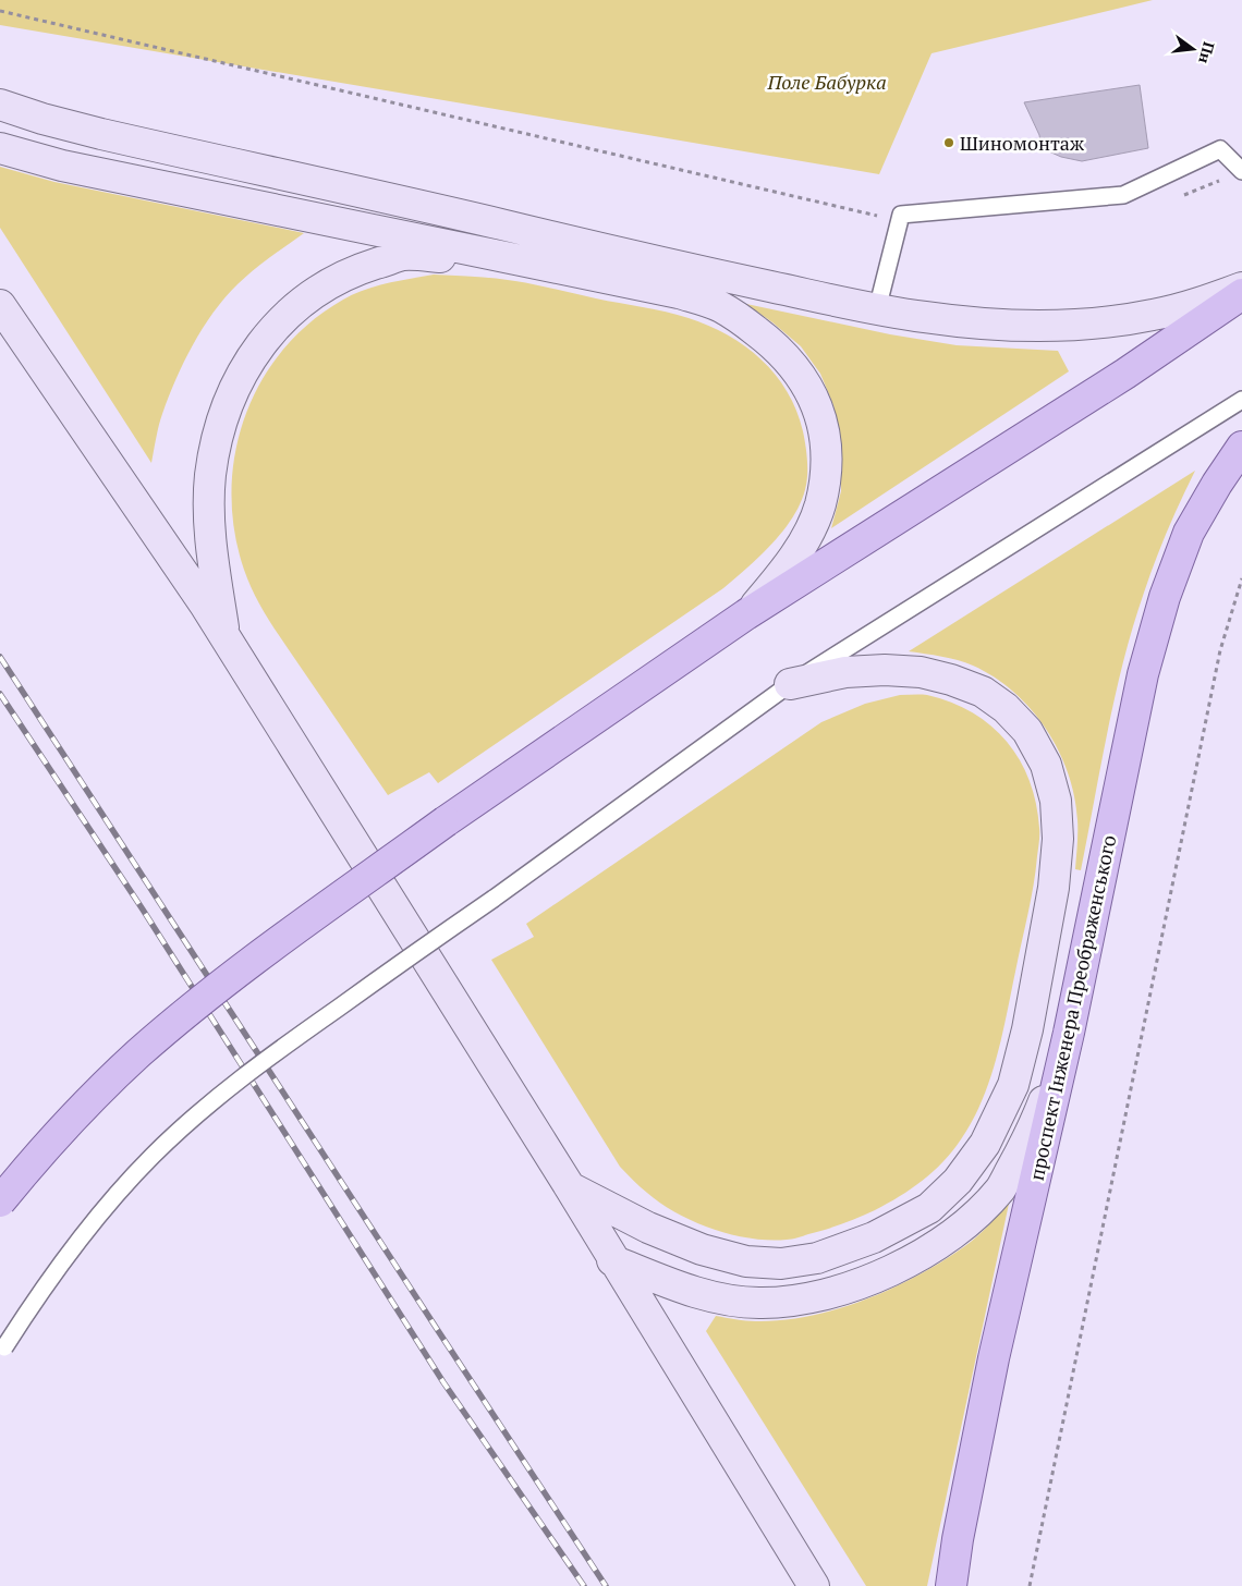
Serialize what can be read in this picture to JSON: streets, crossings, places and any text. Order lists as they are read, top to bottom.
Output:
{
  "streets": {
    "main road": ["проспект Інженера Преображенського"]
  },
  "parks": ["Поле Бабурка"],
  "places": ["Шиномонтаж"],
  "north": "right"
}
